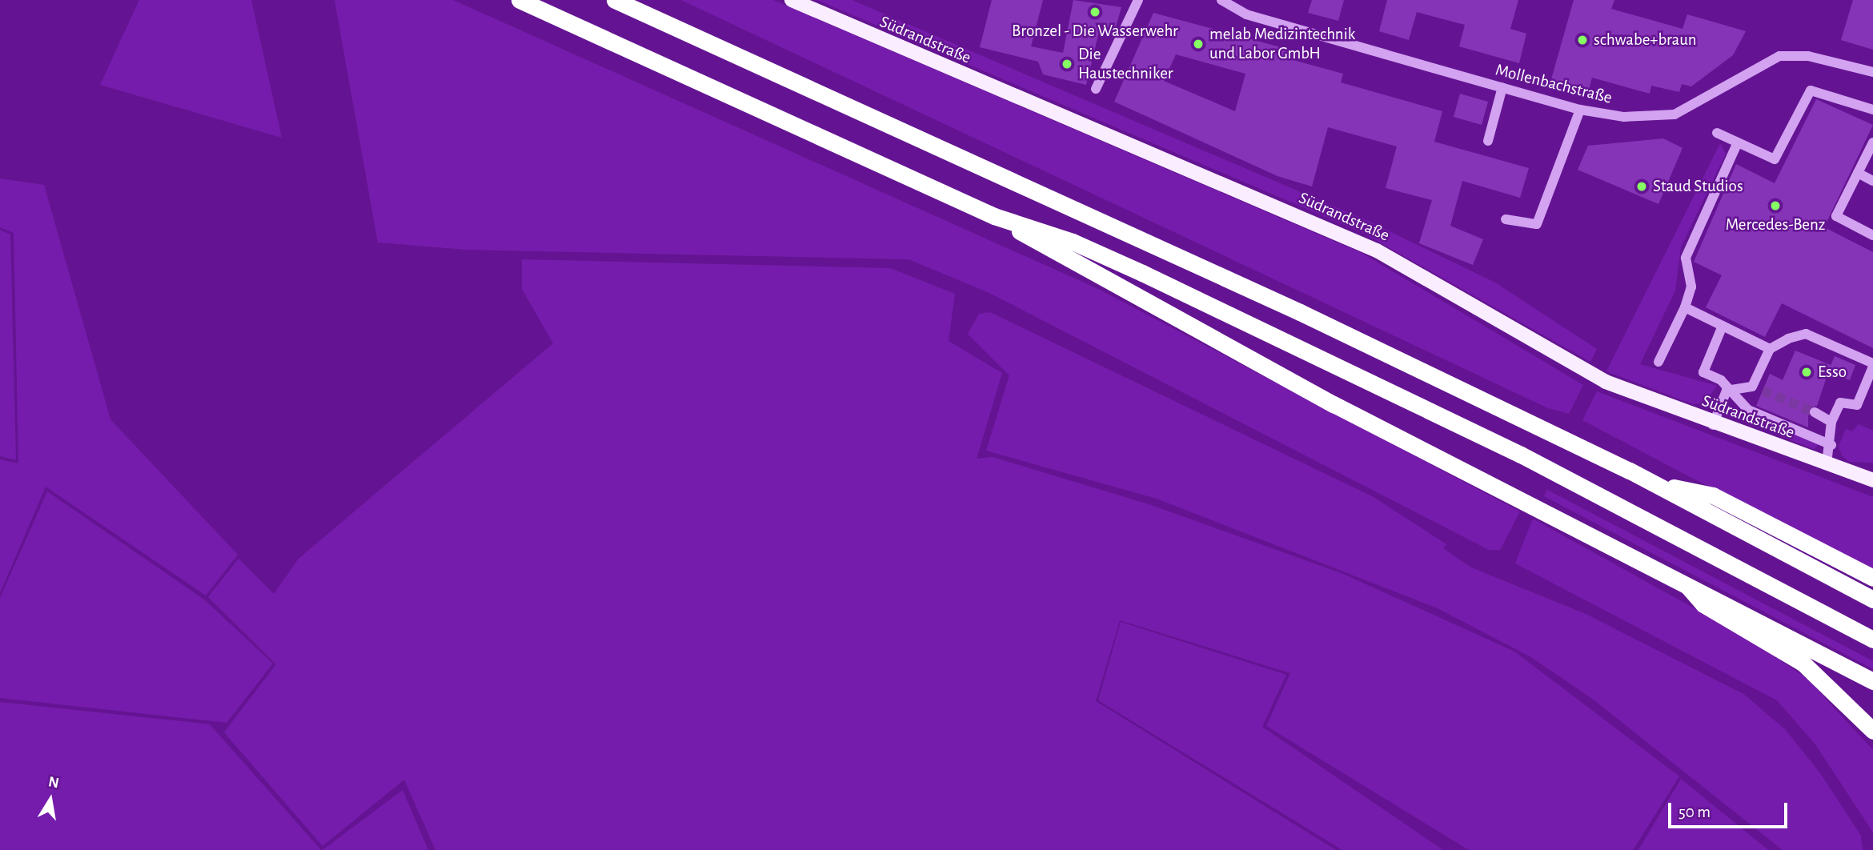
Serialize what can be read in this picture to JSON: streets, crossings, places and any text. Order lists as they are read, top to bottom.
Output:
{
  "streets": {
    "main road": ["Südrandstraße"],
    "street": ["Mollenbachstraße"]
  },
  "places": [
    "Bronzel - Die Wasserwehr",
    "schwabe+braun",
    "melab Medizintechnik und Labor GmbH",
    "Die Haustechniker",
    "Staud Studios",
    "Mercedes-Benz",
    "Esso"
  ],
  "scale_bar": "50 m",
  "north": "top"
}
